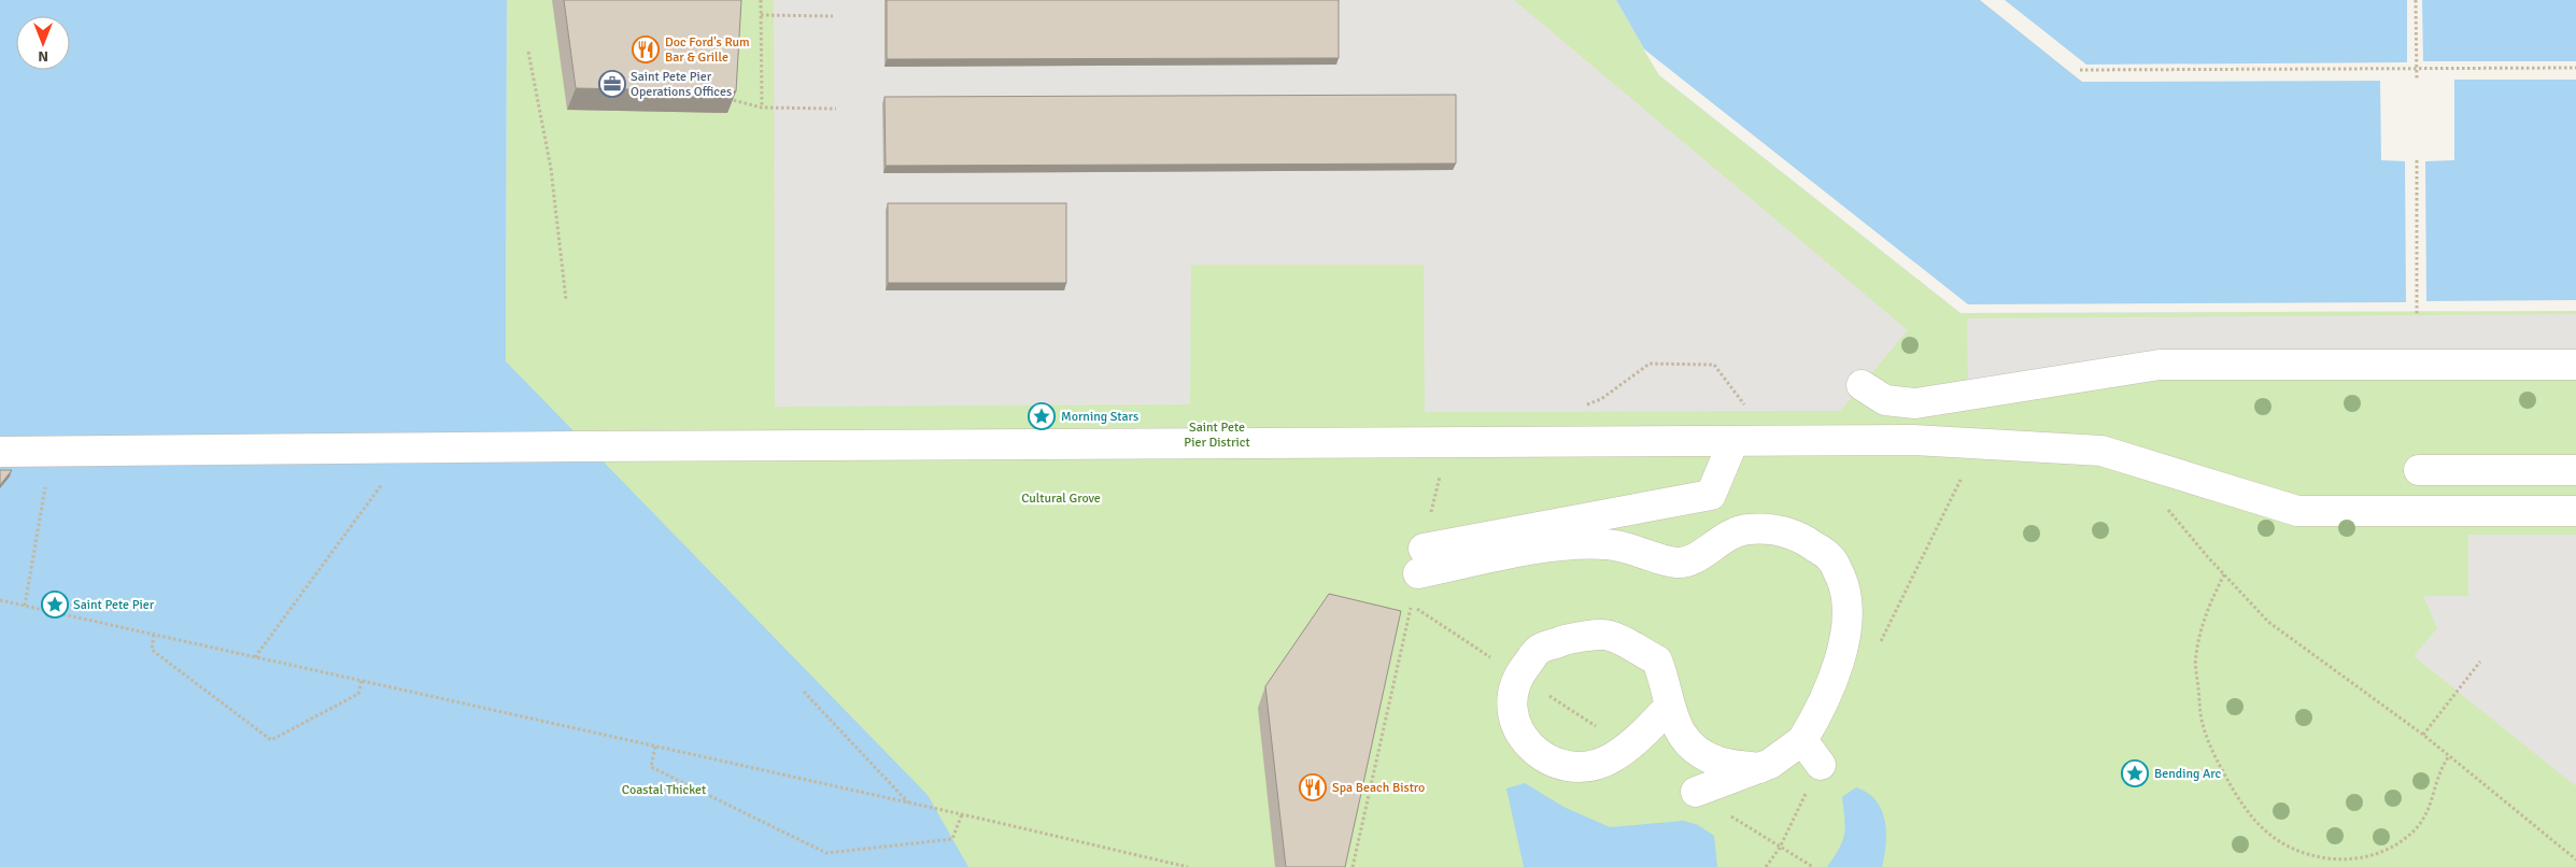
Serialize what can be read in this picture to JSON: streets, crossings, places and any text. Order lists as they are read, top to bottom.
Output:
{
  "parks": ["Saint Pete Pier District", "Cultural Grove", "Coastal Thicket"],
  "places": {
    "restaurant": ["Doc Ford's Rum Bar & Grille", "Spa Beach Bistro"],
    "office": ["Saint Pete Pier Operations Offices"],
    "place": ["Morning Stars", "Saint Pete Pier", "Bending Arc"]
  },
  "north": "bottom"
}
